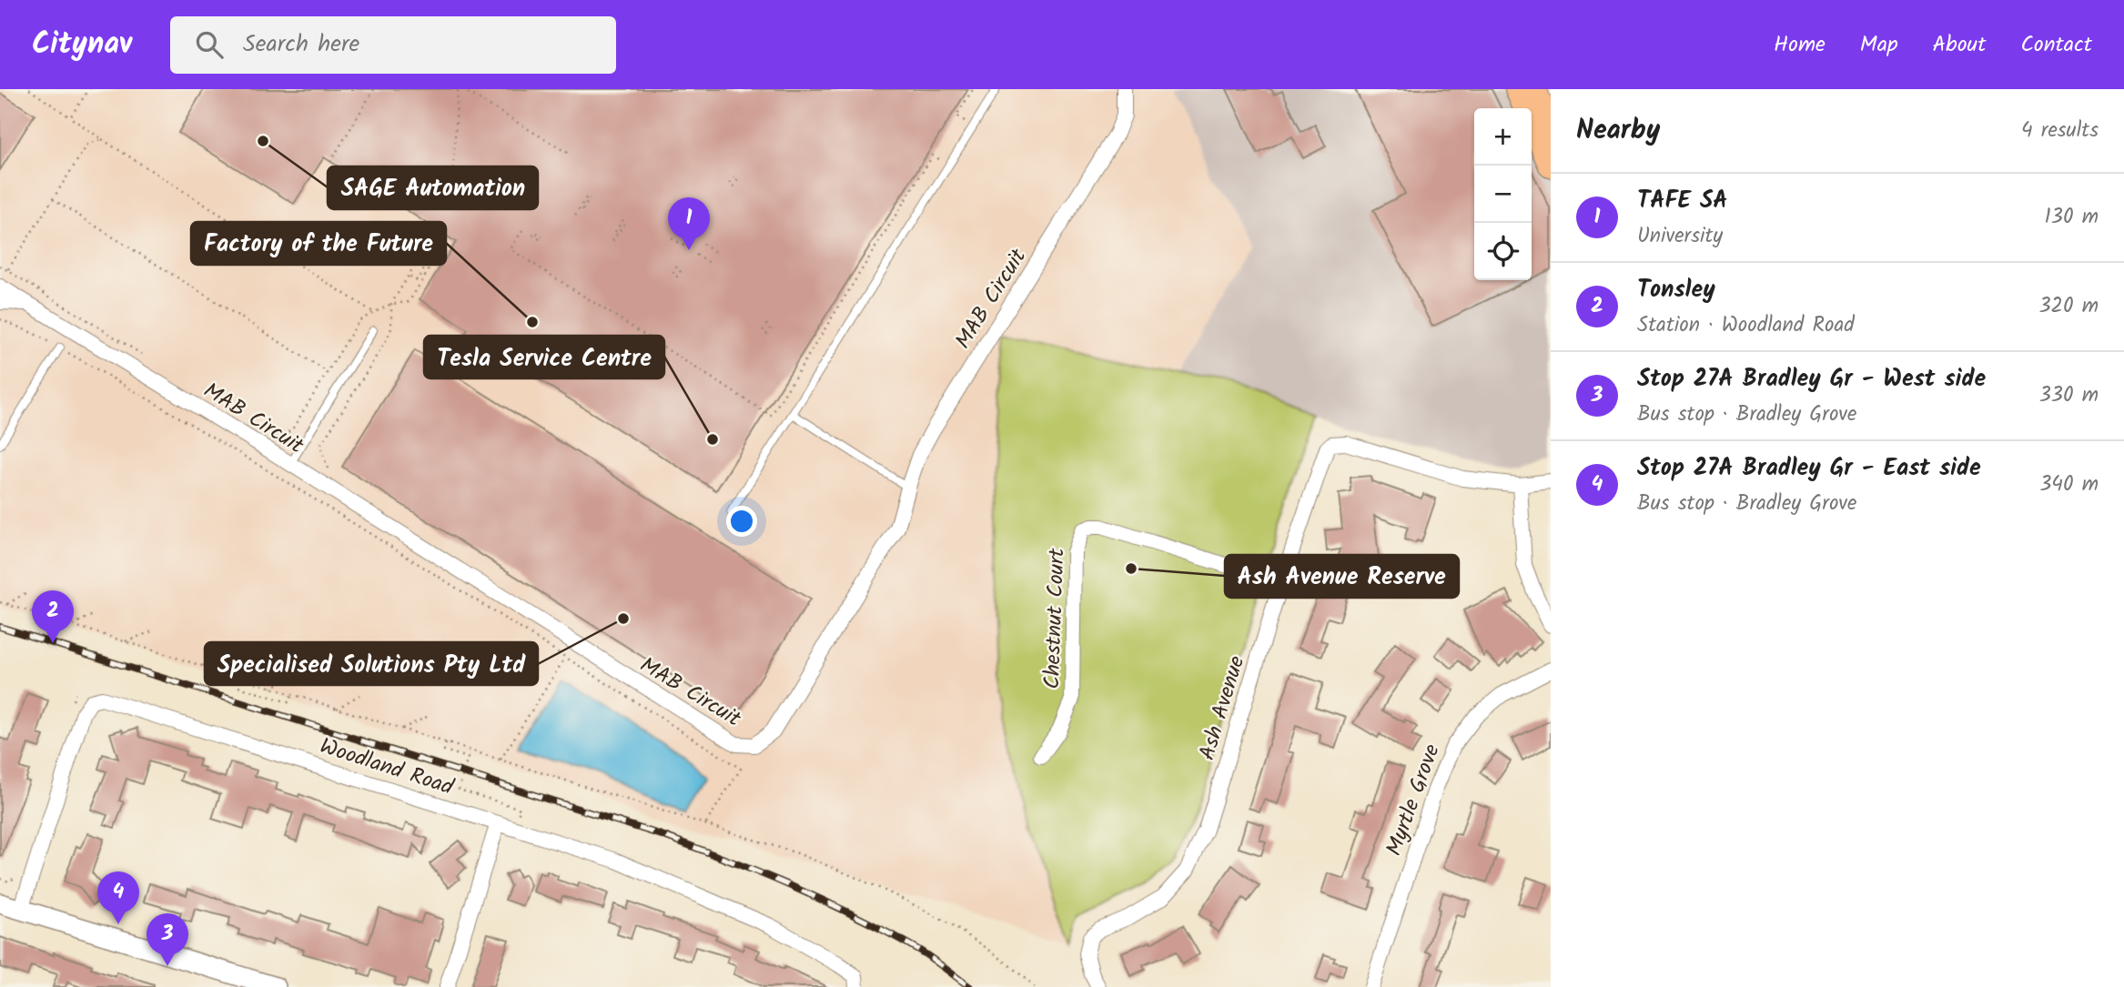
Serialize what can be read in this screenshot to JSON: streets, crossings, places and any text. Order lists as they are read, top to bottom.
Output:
{
  "streets": {
    "street": [
      "MAB Circuit",
      "Chestnut Court",
      "Ash Avenue",
      "Woodland Road",
      "Myrtle Grove"
    ]
  },
  "crossings": [
    ["Chestnut Court", "Ash Avenue"]
  ],
  "places": [
    "SAGE Automation",
    "Factory of the Future",
    "Tesla Service Centre",
    "Ash Avenue Reserve",
    "Specialised Solutions Pty Ltd"
  ],
  "page": {
    "header": "Citynav",
    "search": "Search here",
    "nav": [
      "Home",
      "Map",
      "About",
      "Contact"
    ],
    "heading": ["Nearby", "4 results"],
    "map_buttons": ["+", "−"],
    "list": [
      {
        "mark": "1",
        "name": "TAFE SA",
        "note": "University",
        "value": "130 m"
      },
      {
        "mark": "2",
        "name": "Tonsley",
        "note": "Station · Woodland Road",
        "value": "320 m"
      },
      {
        "mark": "3",
        "name": "Stop 27A Bradley Gr - West side",
        "note": "Bus stop · Bradley Grove",
        "value": "330 m"
      },
      {
        "mark": "4",
        "name": "Stop 27A Bradley Gr - East side",
        "note": "Bus stop · Bradley Grove",
        "value": "340 m"
      }
    ],
    "pins": [
      "1",
      "2",
      "4",
      "3"
    ]
  }
}
